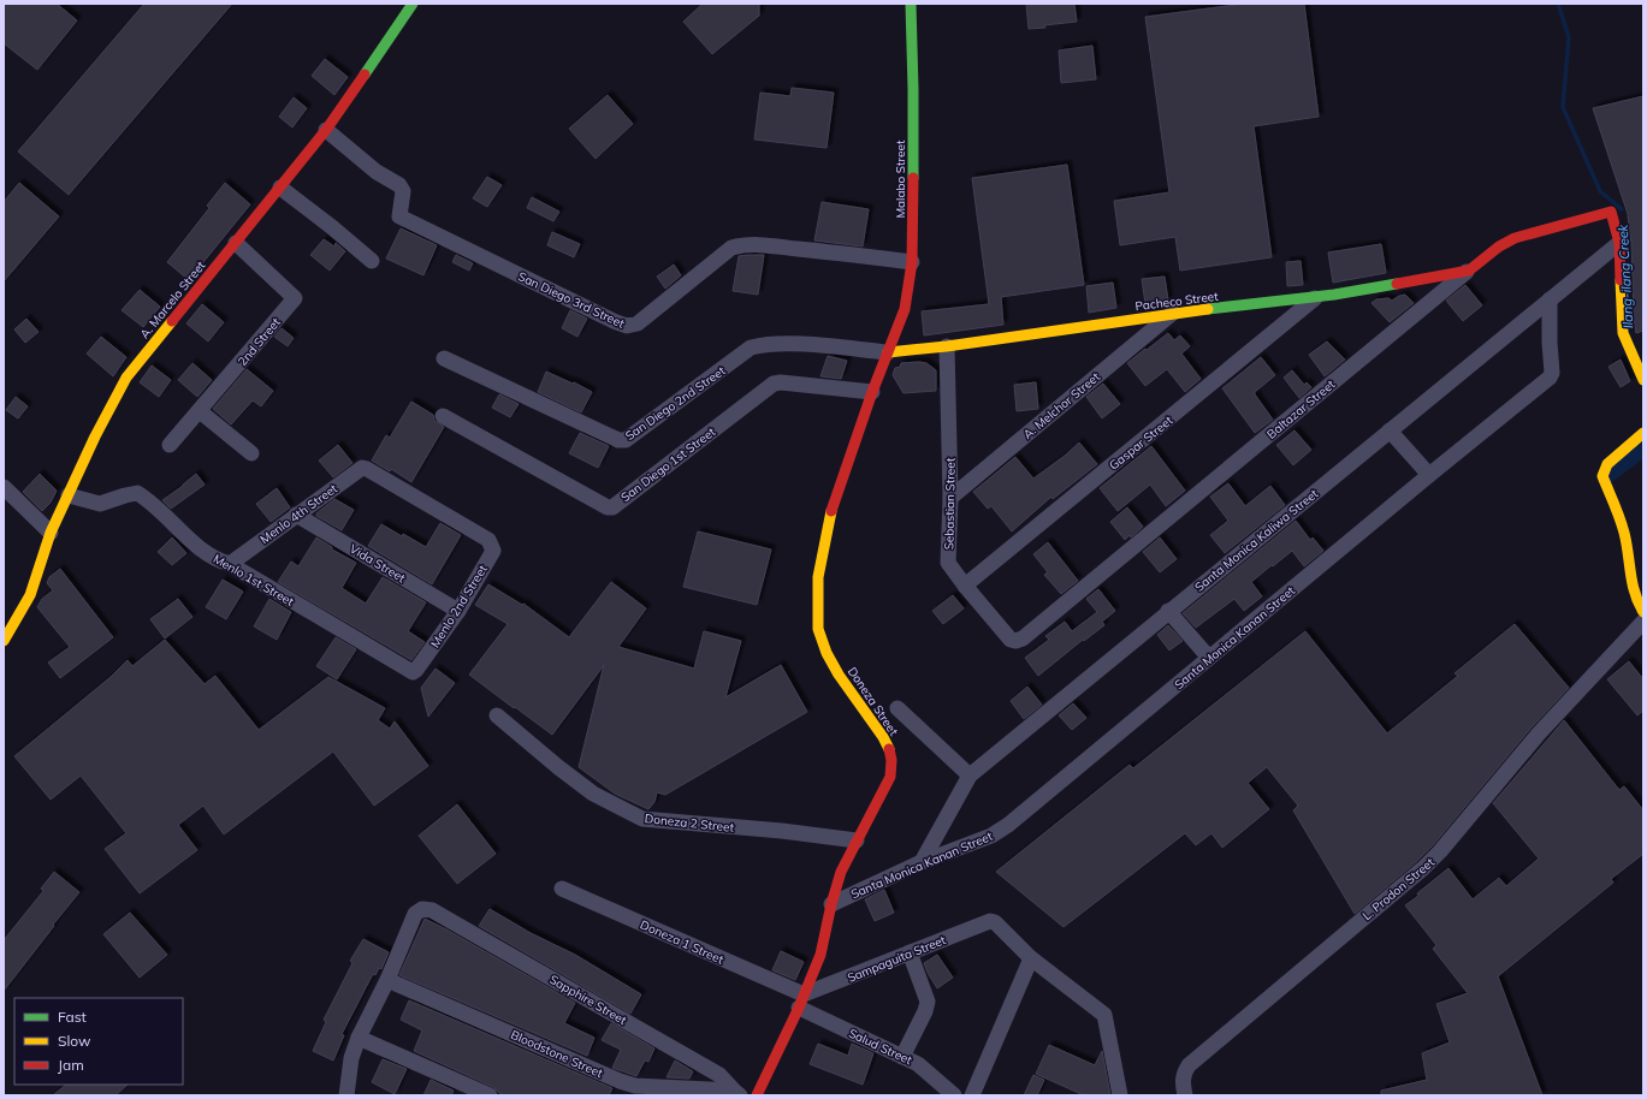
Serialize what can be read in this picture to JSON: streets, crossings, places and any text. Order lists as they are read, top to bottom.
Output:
{
  "streets": {
    "street": [
      "Malabo Street",
      "A. Marcelo Street",
      "San Diego 3rd Street",
      "Pacheco Street",
      "2nd Street",
      "San Diego 2nd Street",
      "A. Melchor Street",
      "Baltazar Street",
      "Gaspar Street",
      "San Diego 1st Street",
      "Sebastian Street",
      "Menlo 4th Street",
      "Santa Monica Kaliwa Street",
      "Vida Street",
      "Menlo 1st Street",
      "Menlo 2nd Street",
      "Santa Monica Kanan Street",
      "Doneza Street",
      "Doneza 2 Street",
      "L. Prodon Street",
      "Doneza 1 Street",
      "Sampaguita Street",
      "Sapphire Street",
      "Salud Street",
      "Bloodstone Street"
    ]
  },
  "crossings": [
    ["Malabo Street", "San Diego 3rd Street"],
    ["Malabo Street", "Pacheco Street"],
    ["Malabo Street", "San Diego 2nd Street"],
    ["Malabo Street", "Doneza Street"],
    ["A. Marcelo Street", "San Diego 3rd Street"],
    ["A. Marcelo Street", "2nd Street"],
    ["A. Marcelo Street", "Menlo 1st Street"],
    ["Pacheco Street", "San Diego 2nd Street"],
    ["Pacheco Street", "A. Melchor Street"],
    ["Pacheco Street", "Baltazar Street"],
    ["Pacheco Street", "Gaspar Street"],
    ["Pacheco Street", "Sebastian Street"],
    ["Pacheco Street", "Doneza Street"],
    ["San Diego 2nd Street", "Doneza Street"],
    ["A. Melchor Street", "Sebastian Street"],
    ["Baltazar Street", "Sebastian Street"],
    ["Baltazar Street", "Santa Monica Kaliwa Street"],
    ["Gaspar Street", "Sebastian Street"],
    ["San Diego 1st Street", "Doneza Street"],
    ["Menlo 4th Street", "Vida Street"],
    ["Menlo 4th Street", "Menlo 1st Street"],
    ["Menlo 4th Street", "Menlo 2nd Street"],
    ["Santa Monica Kaliwa Street", "Santa Monica Kanan Street"],
    ["Vida Street", "Menlo 2nd Street"],
    ["Menlo 1st Street", "Menlo 2nd Street"],
    ["Santa Monica Kanan Street", "Doneza Street"],
    ["Doneza Street", "Doneza 2 Street"],
    ["Doneza Street", "Doneza 1 Street"],
    ["Doneza Street", "Sampaguita Street"],
    ["Doneza Street", "Salud Street"],
    ["Doneza 1 Street", "Sampaguita Street"],
    ["Doneza 1 Street", "Salud Street"],
    ["Sampaguita Street", "Salud Street"],
    ["Sapphire Street", "Bloodstone Street"]
  ],
  "water": ["Ilang-ilang Creek"],
  "legend": ["Fast", "Slow", "Jam"]
}
